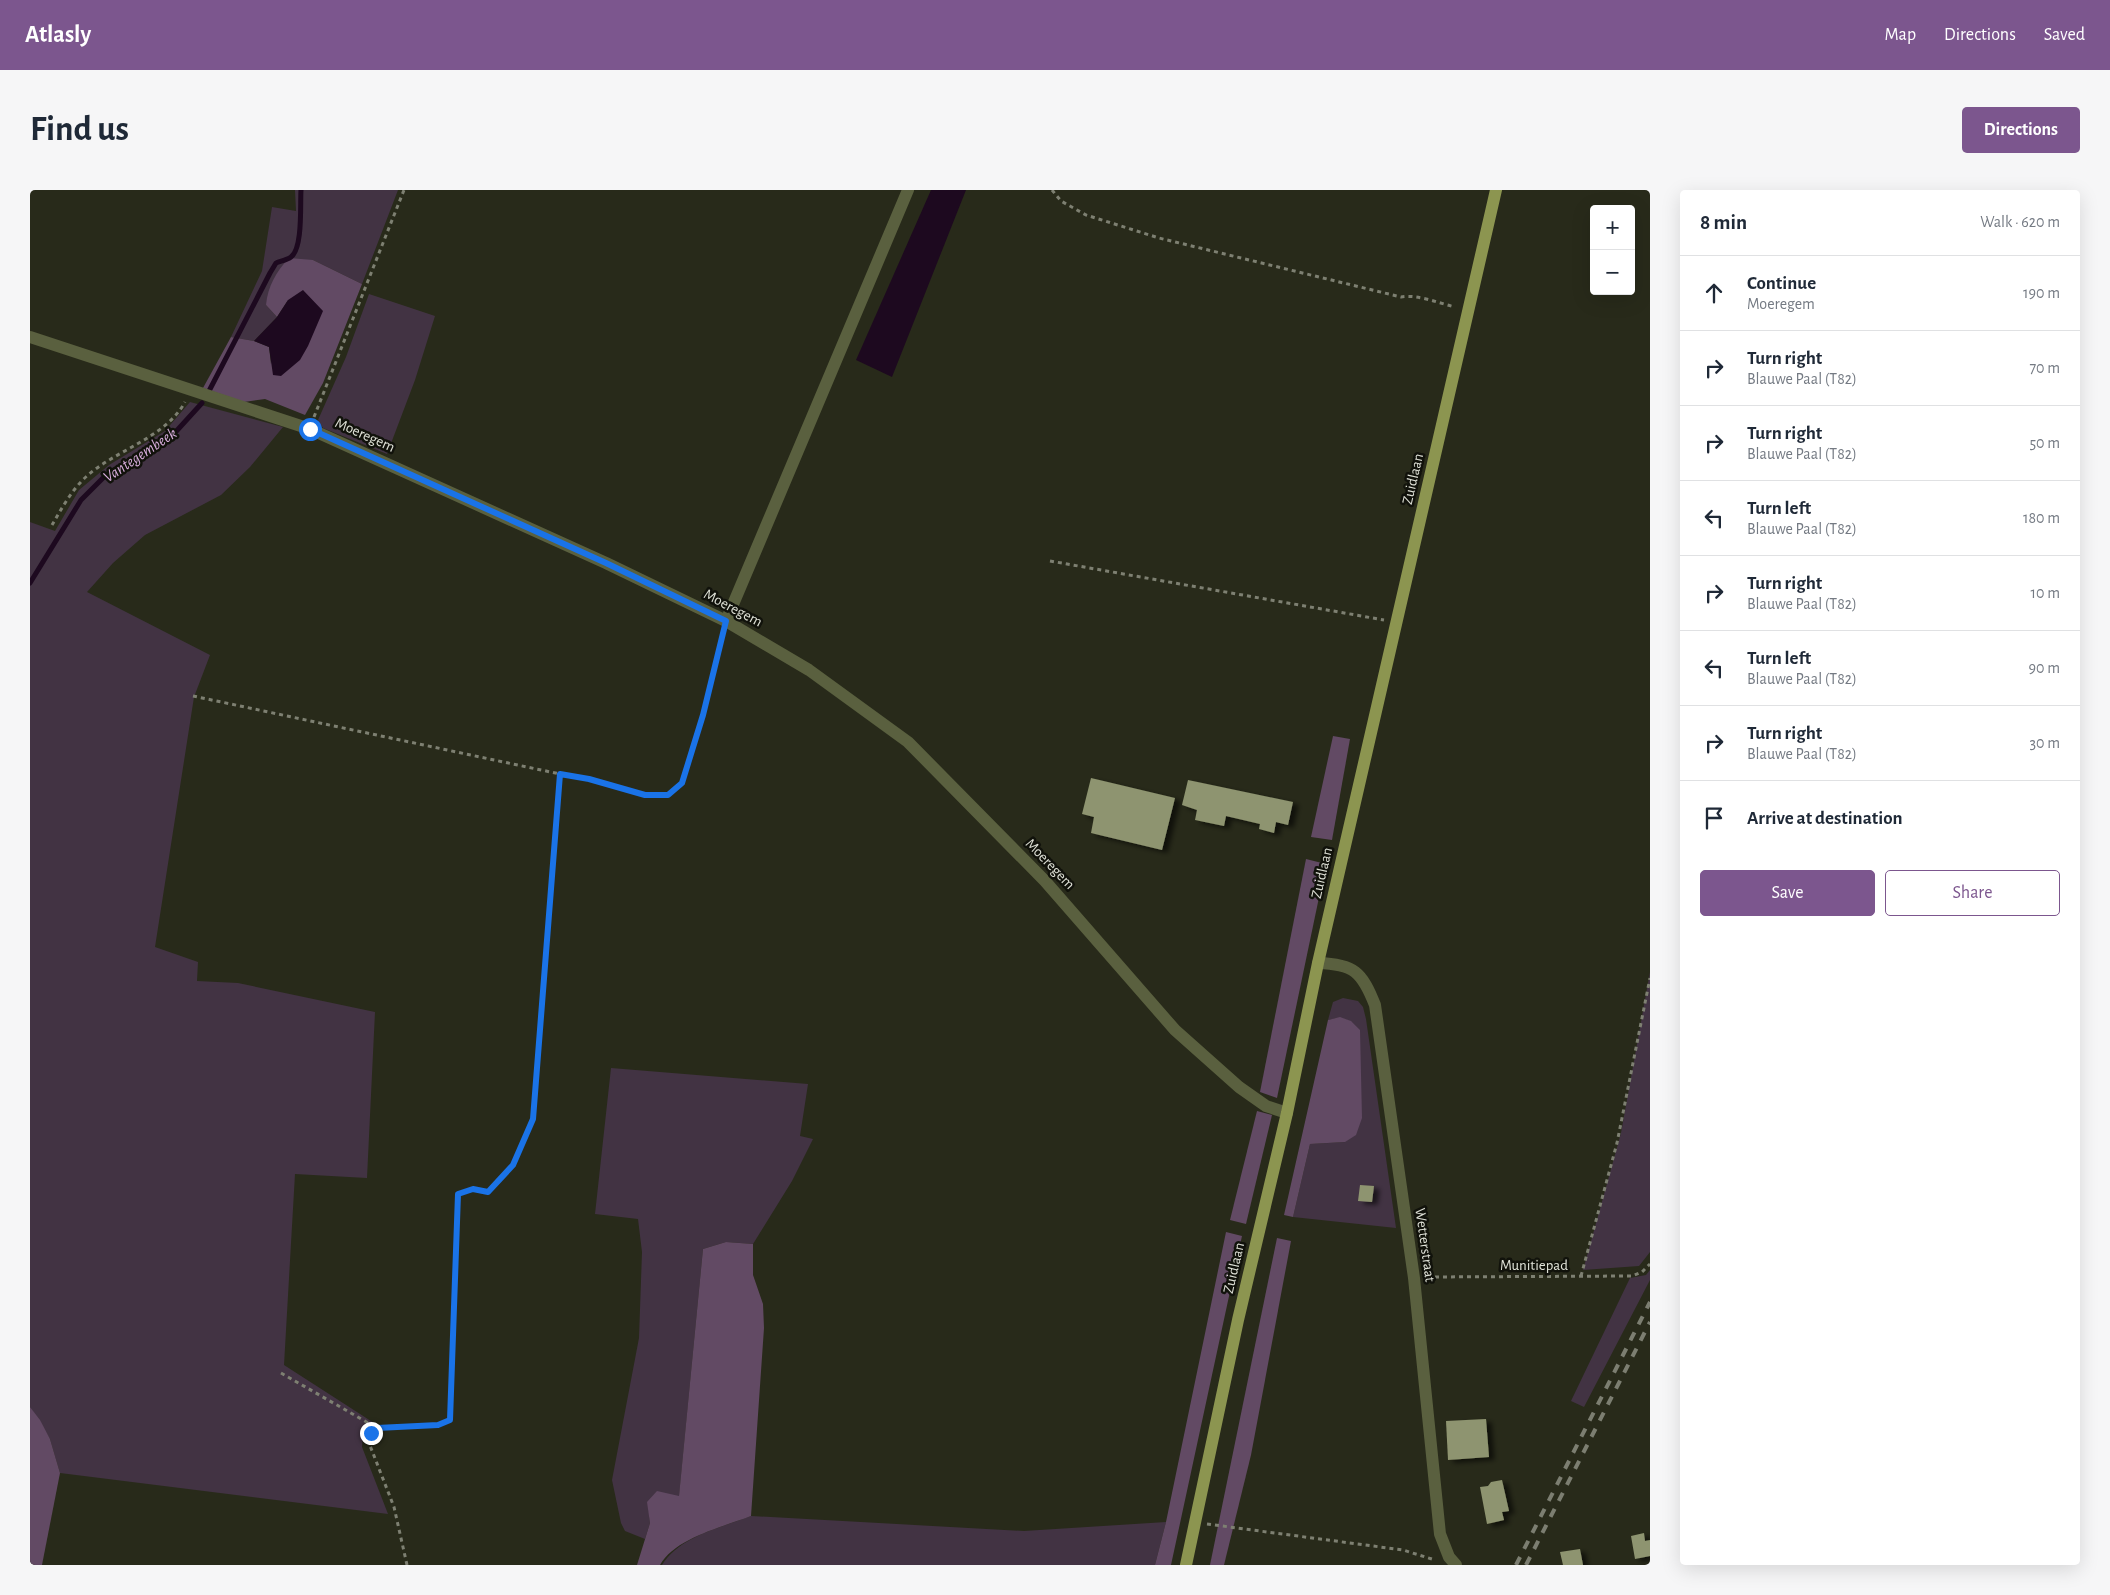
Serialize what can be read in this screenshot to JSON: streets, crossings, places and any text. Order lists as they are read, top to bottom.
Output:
{
  "streets": {
    "main road": ["Zuidlaan"],
    "street": ["Moeregem", "Wetterstraat"],
    "path": ["Munitiepad"]
  },
  "crossings": [
    ["Moeregem", "Zuidlaan"],
    ["Zuidlaan", "Wetterstraat"],
    ["Wetterstraat", "Munitiepad"]
  ],
  "water": ["Vantegembeek"],
  "page": {
    "header": "Atlasly",
    "nav": ["Map", "Directions", "Saved"],
    "buttons": [
      "Directions",
      ["Save", "Share"]
    ],
    "title": "Find us",
    "heading": ["8 min", "Walk · 620 m"],
    "map_buttons": ["+", "−"],
    "list": [
      ["Continue", "Moeregem", "190 m"],
      ["Turn right", "Blauwe Paal (T82)", "70 m"],
      ["Turn right", "Blauwe Paal (T82)", "50 m"],
      ["Turn left", "Blauwe Paal (T82)", "180 m"],
      ["Turn right", "Blauwe Paal (T82)", "10 m"],
      ["Turn left", "Blauwe Paal (T82)", "90 m"],
      ["Turn right", "Blauwe Paal (T82)", "30 m"],
      "Arrive at destination"
    ]
  }
}
